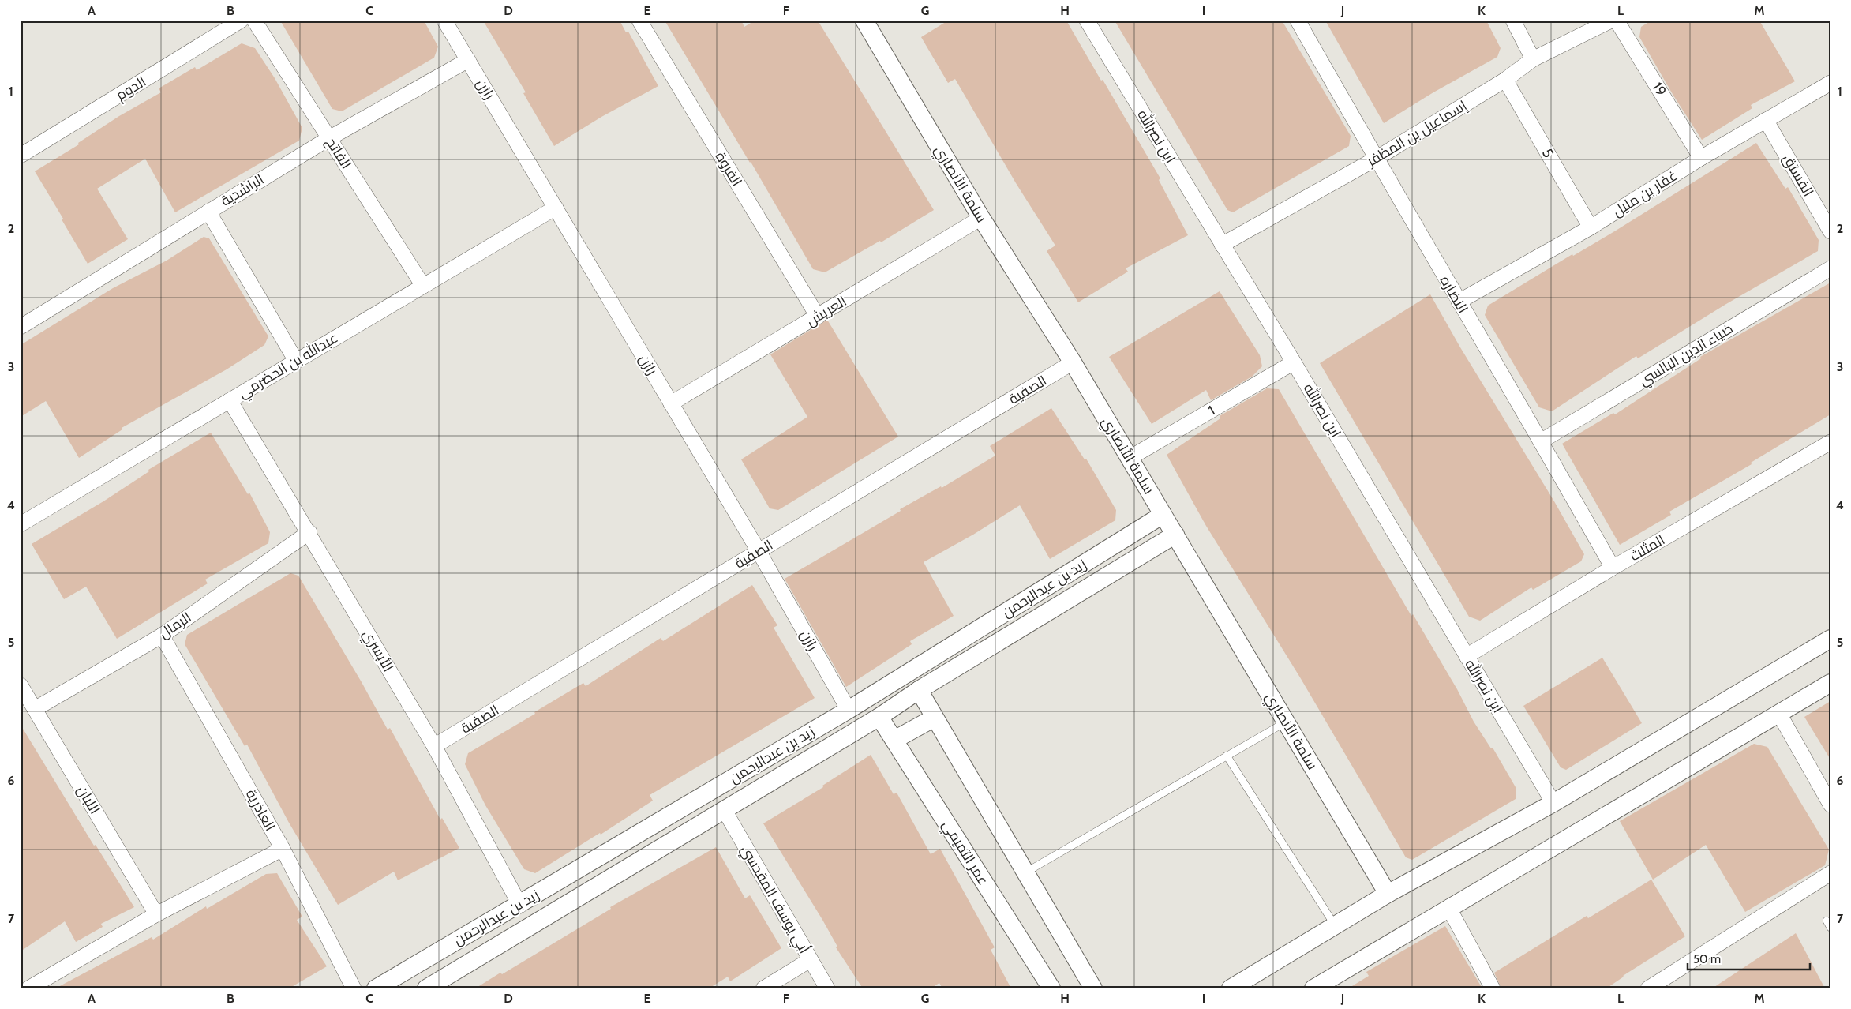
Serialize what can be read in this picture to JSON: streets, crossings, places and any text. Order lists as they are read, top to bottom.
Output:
{
  "streets": {
    "street": [
      "الدوم",
      "رازن",
      "19",
      "إسماعيل بن المظفر",
      "ابن نصرالله",
      "الفاتح",
      "5",
      "الفروة",
      "الفستق",
      "سلمة الأنصاري",
      "الراشدية",
      "غفار بن مليل",
      "النضاره",
      "العريش",
      "ضياء الدين البالسي",
      "عبدالله بن الحضرمي",
      "الصفية",
      "1",
      "المثلث",
      "زيد بن عبدالرحمن",
      "الرمال",
      "الأيسري",
      "اللبان",
      "العاذرية",
      "عمر التميمي",
      "أبي يوسف المقدسي"
    ]
  },
  "crossings": [
    ["رازن", "الراشدية"],
    ["رازن", "العريش"],
    ["رازن", "عبدالله بن الحضرمي"],
    ["رازن", "الصفية"],
    ["رازن", "زيد بن عبدالرحمن"],
    ["19", "غفار بن مليل"],
    ["إسماعيل بن المظفر", "ابن نصرالله"],
    ["إسماعيل بن المظفر", "5"],
    ["إسماعيل بن المظفر", "النضاره"],
    ["ابن نصرالله", "1"],
    ["ابن نصرالله", "المثلث"],
    ["الفاتح", "الراشدية"],
    ["الفاتح", "عبدالله بن الحضرمي"],
    ["5", "غفار بن مليل"],
    ["الفروة", "العريش"],
    ["الفستق", "غفار بن مليل"],
    ["سلمة الأنصاري", "العريش"],
    ["سلمة الأنصاري", "الصفية"],
    ["سلمة الأنصاري", "1"],
    ["سلمة الأنصاري", "زيد بن عبدالرحمن"],
    ["غفار بن مليل", "النضاره"],
    ["النضاره", "ضياء الدين البالسي"],
    ["النضاره", "المثلث"],
    ["عبدالله بن الحضرمي", "الأيسري"],
    ["الصفية", "الأيسري"],
    ["زيد بن عبدالرحمن", "الأيسري"],
    ["زيد بن عبدالرحمن", "عمر التميمي"],
    ["زيد بن عبدالرحمن", "أبي يوسف المقدسي"],
    ["الرمال", "الأيسري"],
    ["الرمال", "اللبان"],
    ["الرمال", "العاذرية"]
  ],
  "scale_bar": "50 m",
  "grid": {
    "columns": [
      "A",
      "B",
      "C",
      "D",
      "E",
      "F",
      "G",
      "H",
      "I",
      "J",
      "K",
      "L",
      "M"
    ],
    "rows": [
      "1",
      "2",
      "3",
      "4",
      "5",
      "6",
      "7"
    ]
  }
}
